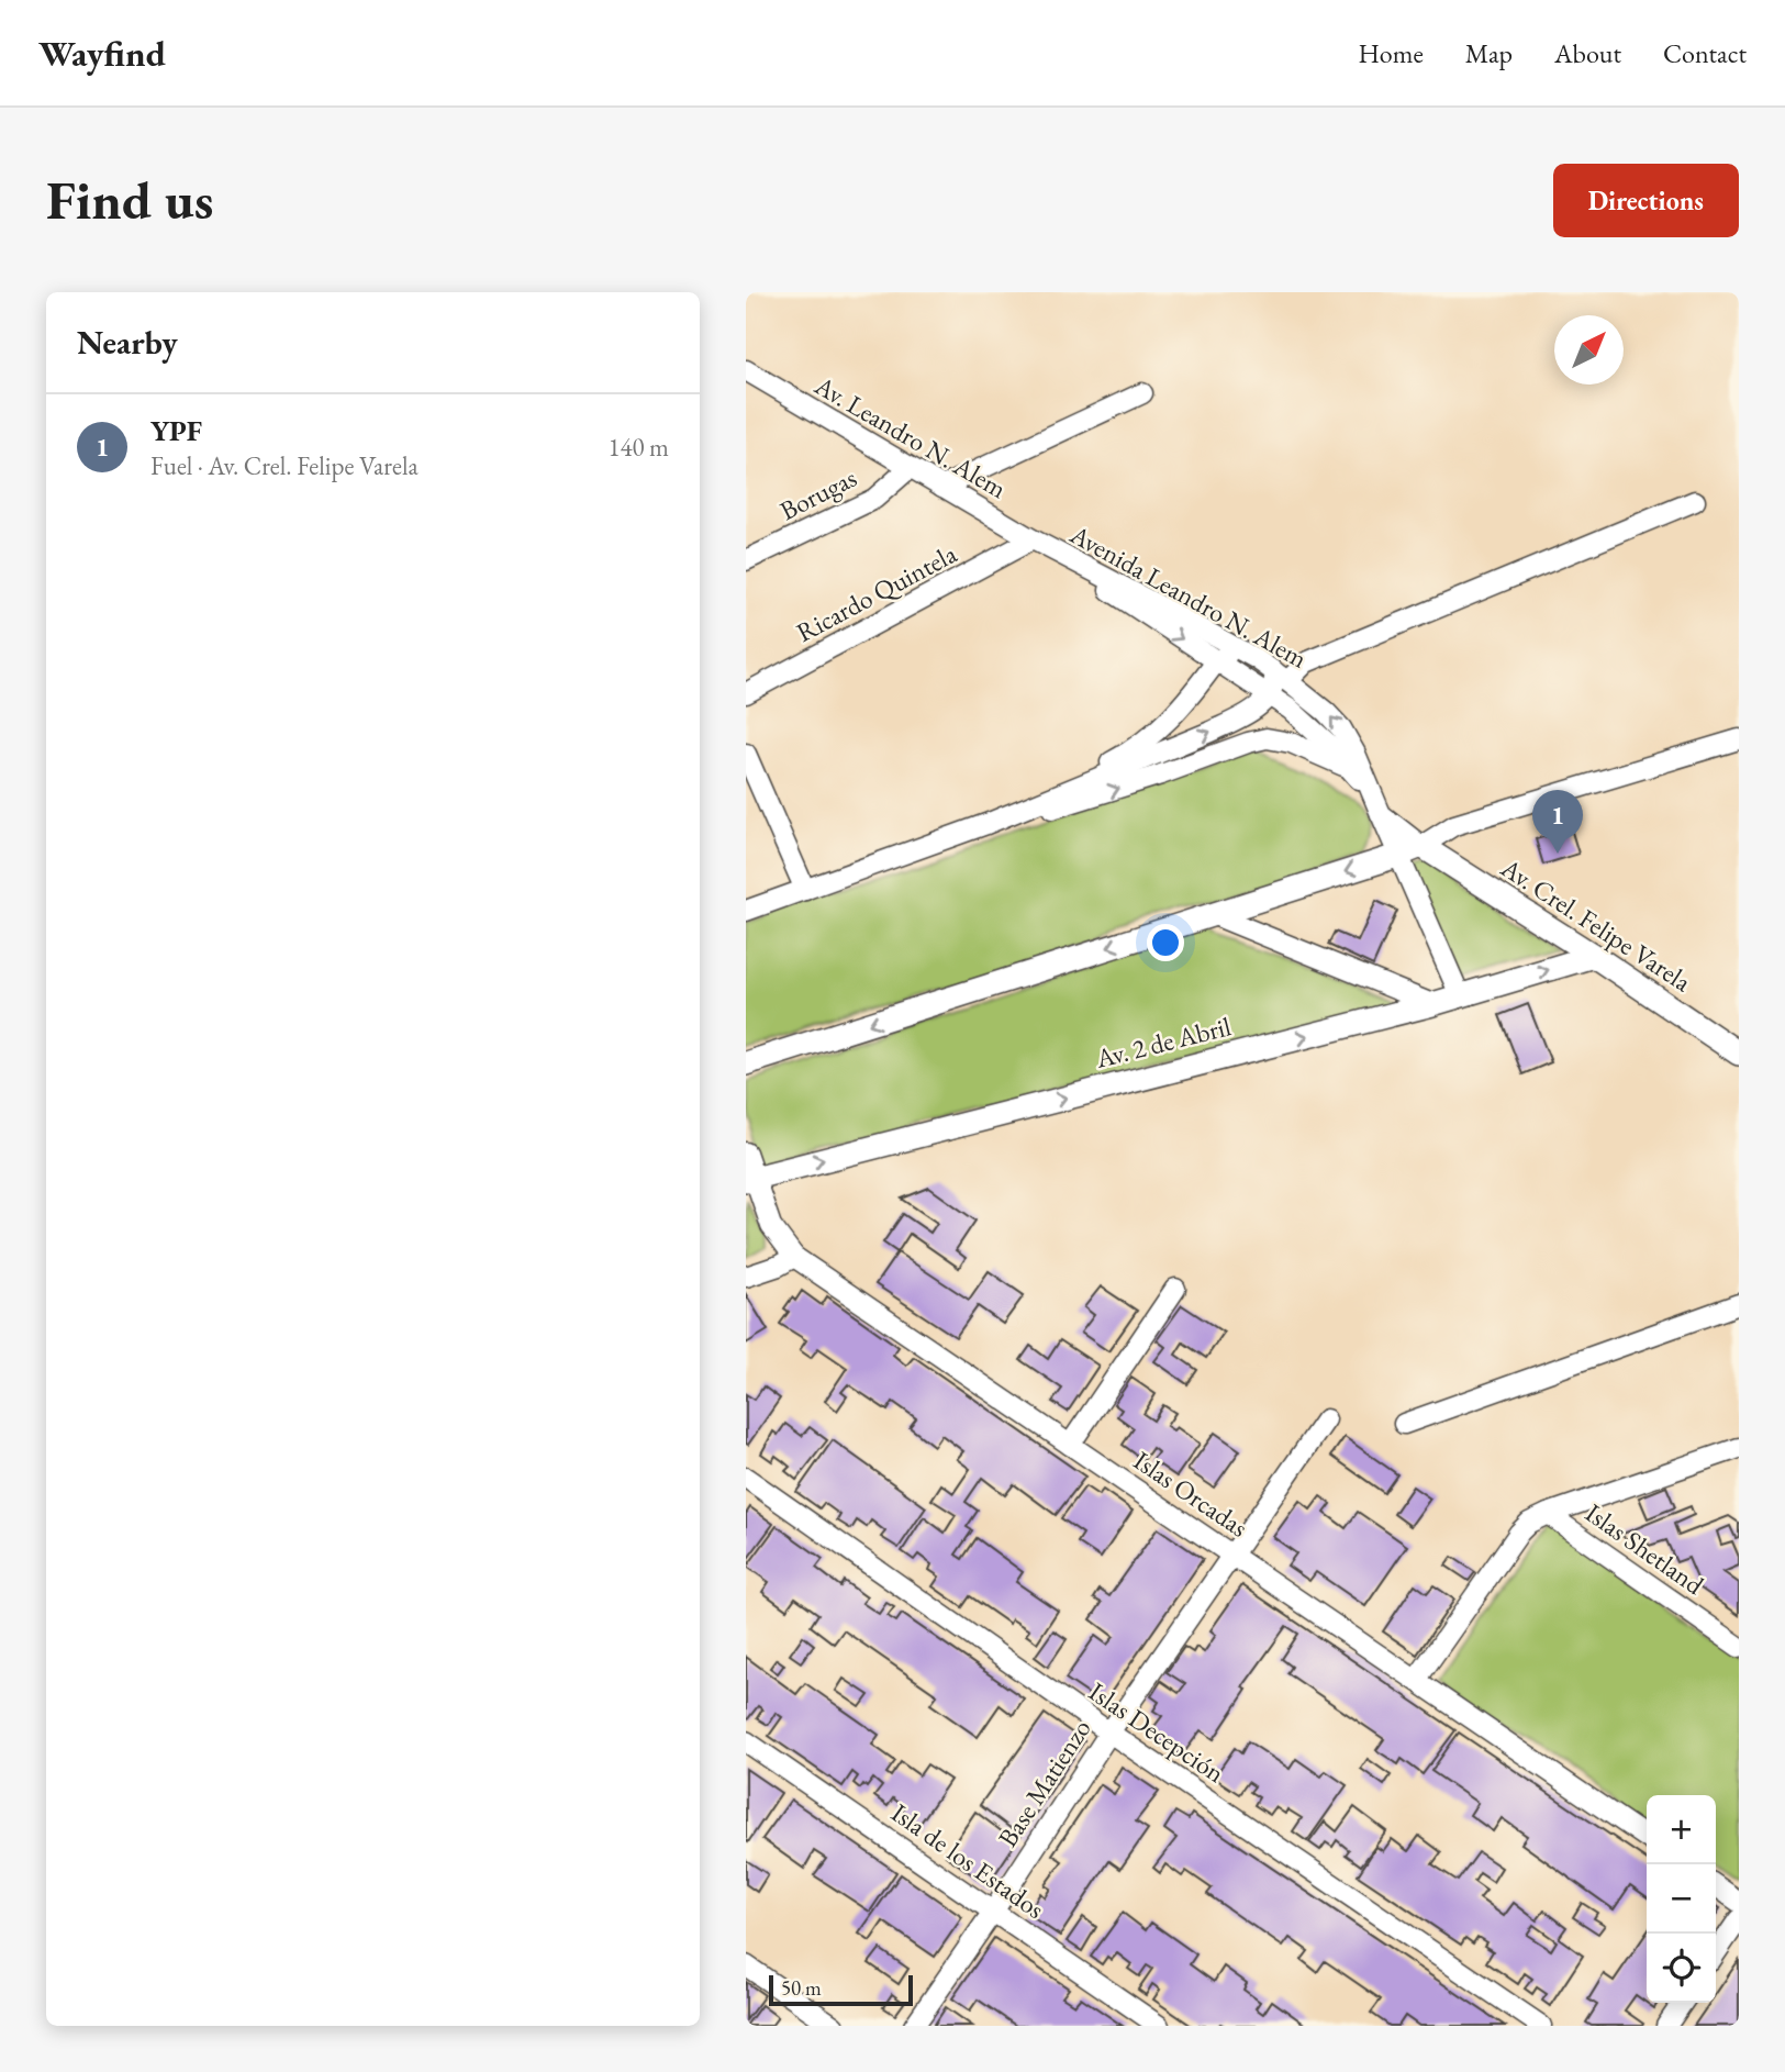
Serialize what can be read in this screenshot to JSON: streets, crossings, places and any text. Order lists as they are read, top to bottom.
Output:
{
  "streets": {
    "main road": ["Av. Crel. Felipe Varela", "Av. 2 de Abril"],
    "street": [
      "Av. Leandro N. Alem",
      "Borugas",
      "Ricardo Quintela",
      "Avenida Leandro N. Alem",
      "Islas Orcadas",
      "Islas Shetland",
      "Islas Decepción",
      "Base Matienzo",
      "Isla de los Estados"
    ]
  },
  "crossings": [
    ["Av. Leandro N. Alem", "Borugas"],
    ["Av. Leandro N. Alem", "Ricardo Quintela"],
    ["Av. Leandro N. Alem", "Avenida Leandro N. Alem"],
    ["Ricardo Quintela", "Avenida Leandro N. Alem"],
    ["Avenida Leandro N. Alem", "Av. Crel. Felipe Varela"],
    ["Av. Crel. Felipe Varela", "Av. 2 de Abril"],
    ["Av. 2 de Abril", "Islas Orcadas"],
    ["Islas Orcadas", "Islas Shetland"],
    ["Islas Orcadas", "Base Matienzo"],
    ["Islas Decepción", "Base Matienzo"],
    ["Base Matienzo", "Isla de los Estados"]
  ],
  "scale_bar": "50 m",
  "north": "top right",
  "page": {
    "header": "Wayfind",
    "nav": [
      "Home",
      "Map",
      "About",
      "Contact"
    ],
    "buttons": "Directions",
    "title": "Find us",
    "heading": "Nearby",
    "list": [
      {
        "mark": "1",
        "name": "YPF",
        "note": "Fuel · Av. Crel. Felipe Varela",
        "value": "140 m"
      }
    ],
    "pins": "1",
    "map_buttons": ["+", "−"],
    "scale": "50 m"
  }
}
